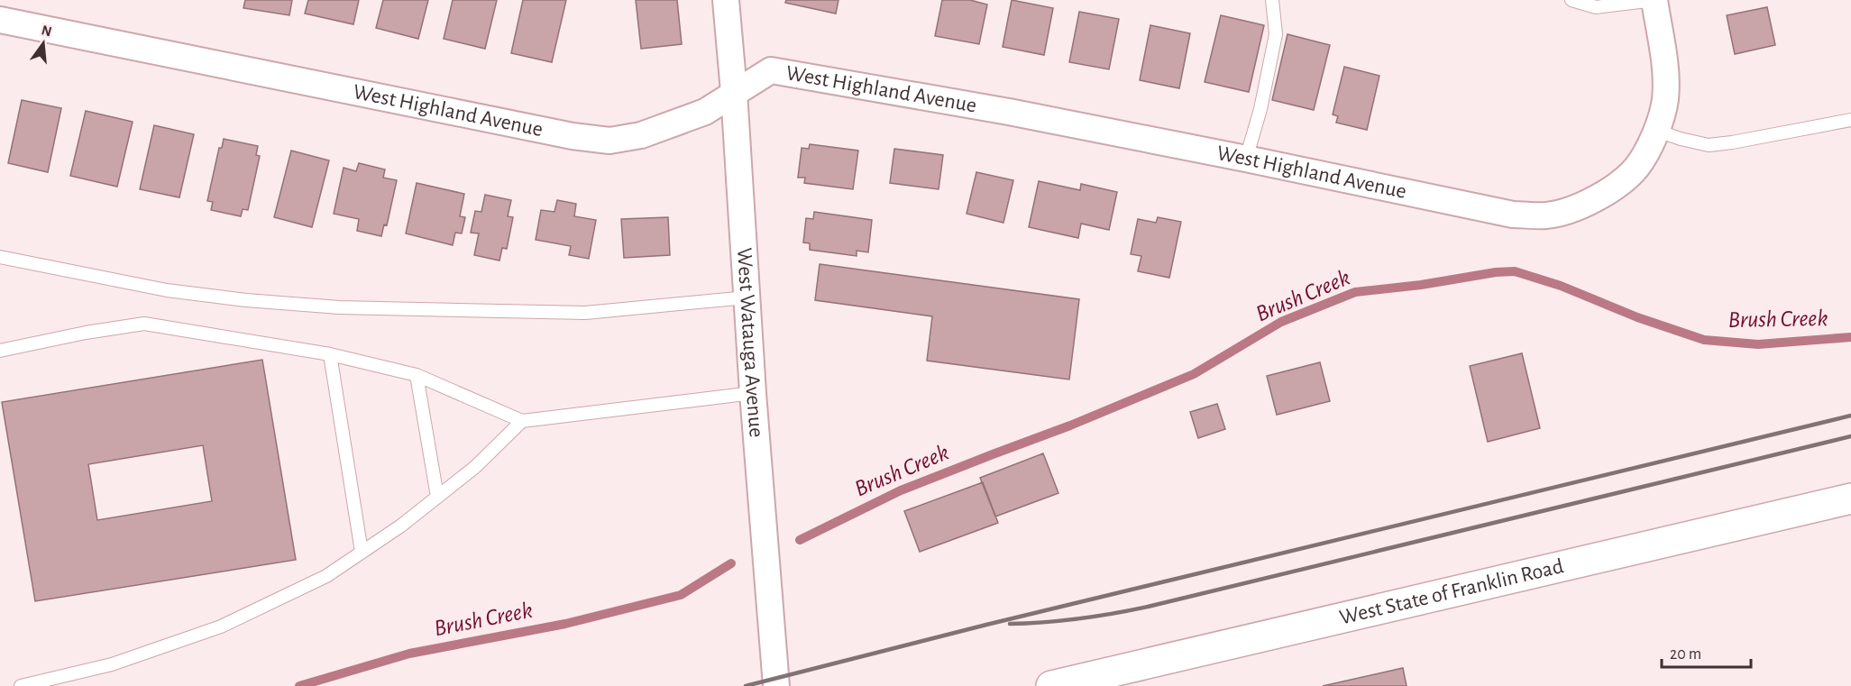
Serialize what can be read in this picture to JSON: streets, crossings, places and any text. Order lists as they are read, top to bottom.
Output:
{
  "streets": {
    "main road": ["West State of Franklin Road"],
    "street": ["West Highland Avenue", "West Watauga Avenue"]
  },
  "crossings": [
    ["West Highland Avenue", "West Watauga Avenue"]
  ],
  "water": ["Brush Creek"],
  "scale_bar": "20 m",
  "north": "top"
}
